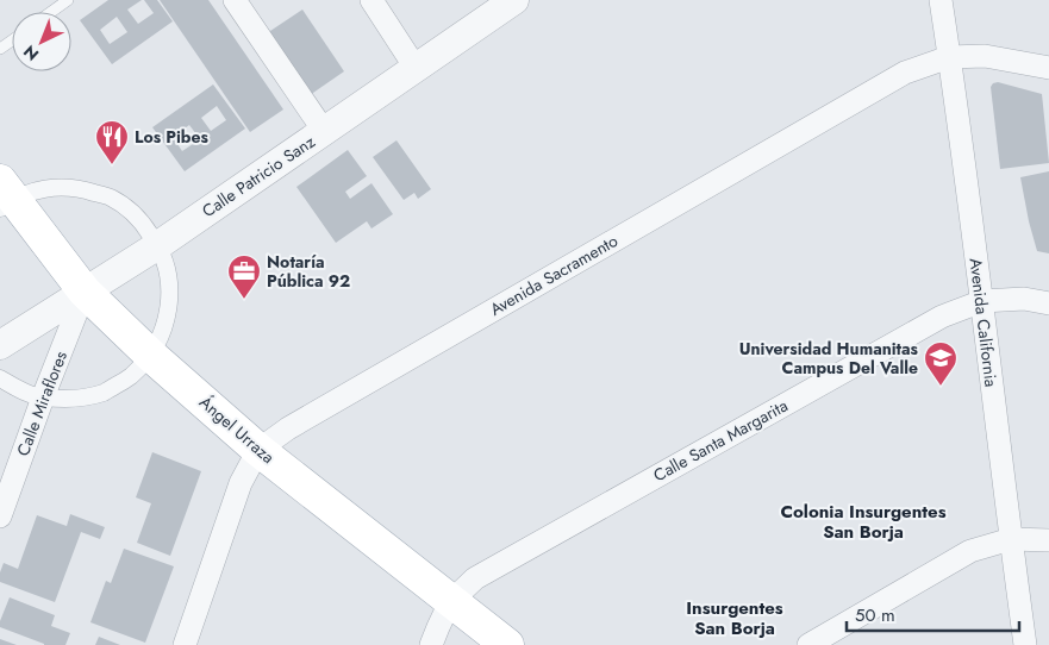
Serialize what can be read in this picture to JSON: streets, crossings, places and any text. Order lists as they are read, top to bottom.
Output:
{
  "streets": {
    "main road": ["Ángel Urraza"],
    "street": [
      "Calle Patricio Sanz",
      "Avenida Sacramento",
      "Avenida California",
      "Calle Miraflores",
      "Calle Santa Margarita"
    ]
  },
  "crossings": [
    ["Calle Patricio Sanz", "Calle Miraflores"],
    ["Calle Patricio Sanz", "Ángel Urraza"],
    ["Avenida Sacramento", "Avenida California"],
    ["Avenida Sacramento", "Ángel Urraza"],
    ["Avenida California", "Calle Santa Margarita"],
    ["Calle Miraflores", "Ángel Urraza"],
    ["Ángel Urraza", "Calle Santa Margarita"]
  ],
  "districts": ["Colonia Insurgentes San Borja", "Insurgentes San Borja"],
  "places": {
    "restaurant": ["Los Pibes"],
    "office": ["Notaría Pública 92"],
    "school or university": ["Universidad Humanitas Campus Del Valle"]
  },
  "scale_bar": "50 m",
  "north": "bottom left"
}
